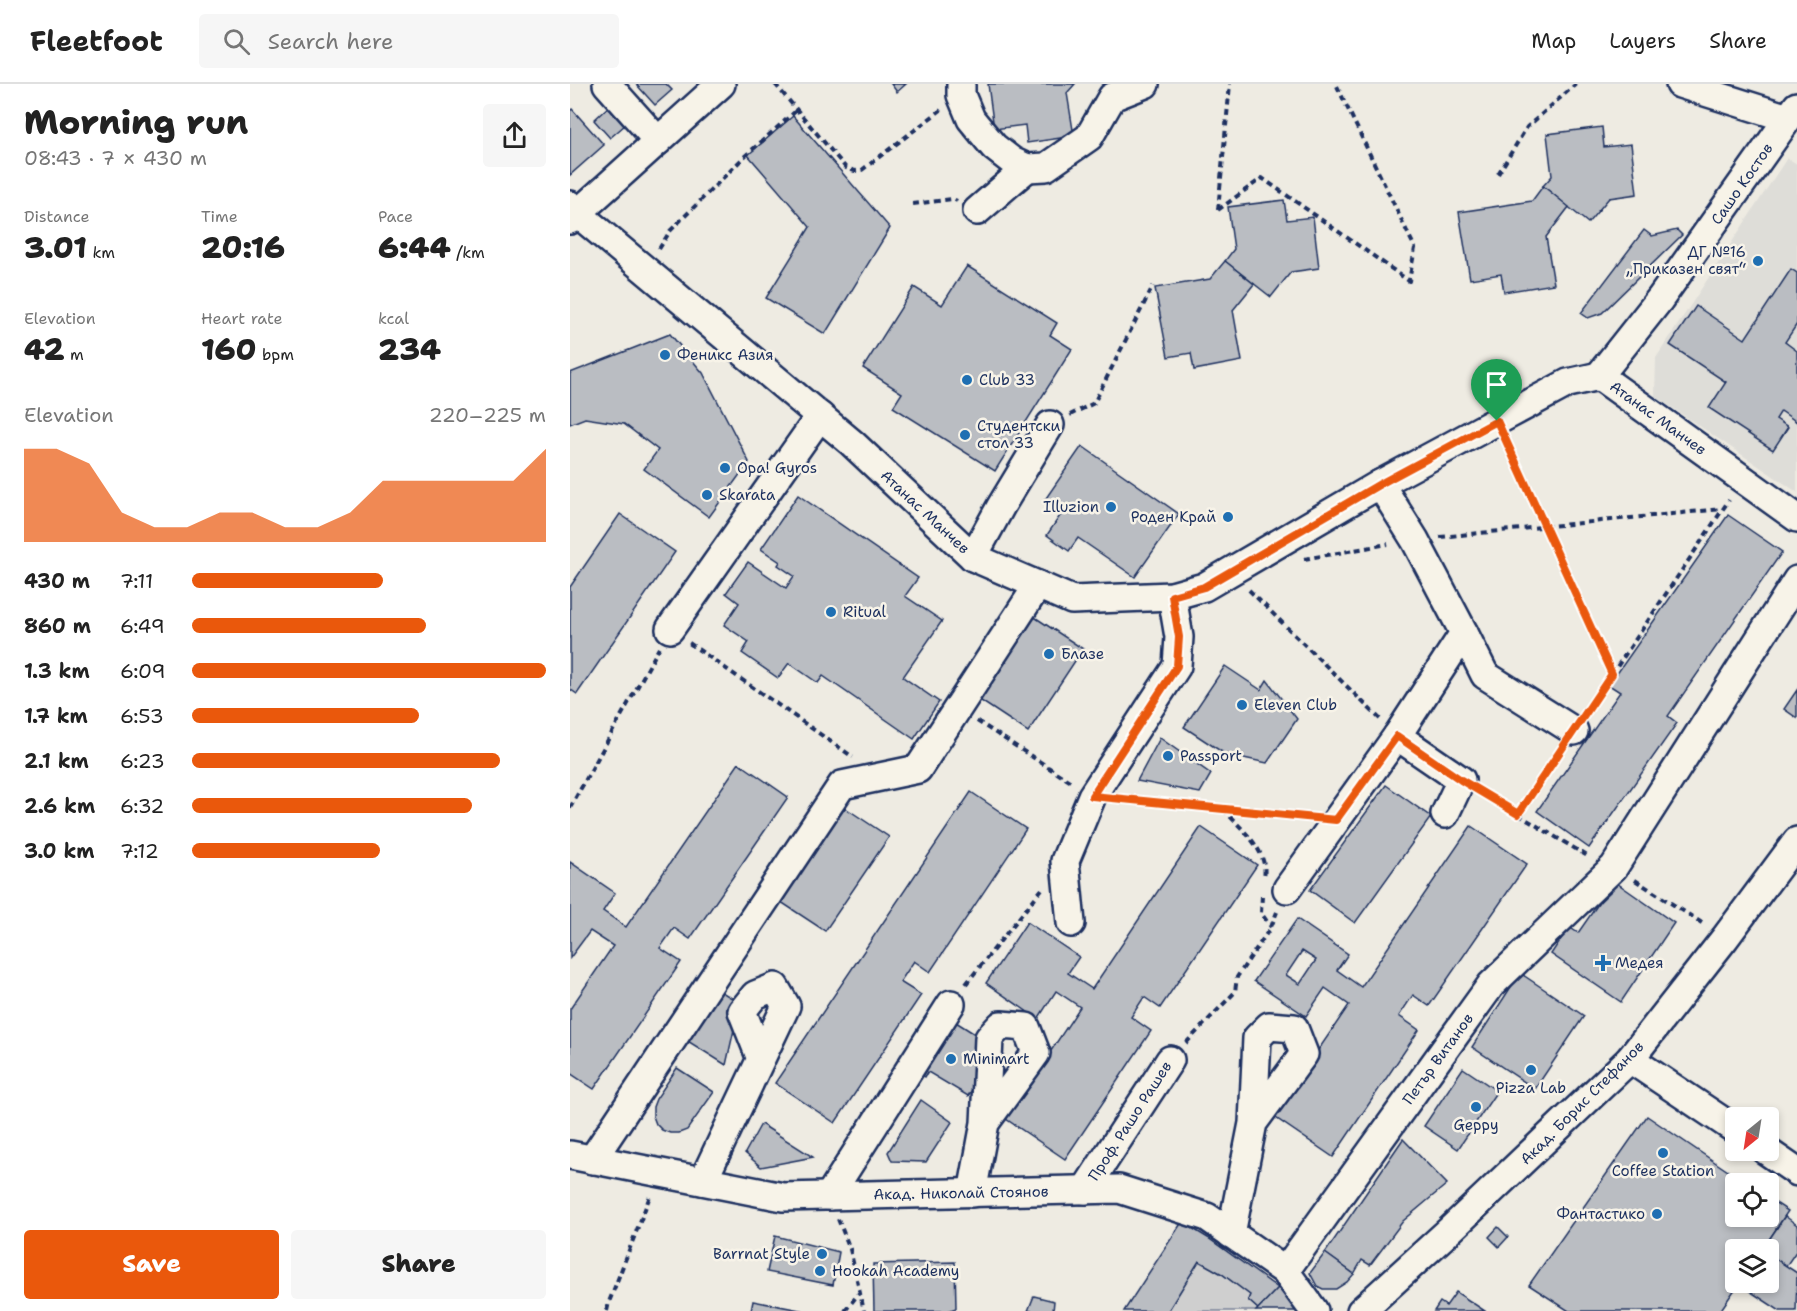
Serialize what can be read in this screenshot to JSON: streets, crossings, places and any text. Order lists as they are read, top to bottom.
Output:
{
  "streets": {
    "street": [
      "Сашо Костов",
      "Атанас Манчев",
      "Петър Витанов",
      "Акад. Борис Стефанов",
      "Проф. Рашо Рашев",
      "Акад. Николай Стоянов"
    ]
  },
  "crossings": [
    ["Сашо Костов", "Атанас Манчев"],
    ["Петър Витанов", "Акад. Николай Стоянов"],
    ["Проф. Рашо Рашев", "Акад. Николай Стоянов"]
  ],
  "places": {
    "other": [
      "ДГ №16 „Приказен свят“",
      "Феникс Азия",
      "Club 33",
      "Студентски стол 33",
      "Opa! Gyros",
      "Skarata",
      "Illuzion",
      "Роден Край",
      "Ritual",
      "Блазе",
      "Eleven Club",
      "Passport",
      "Minimart",
      "Pizza Lab",
      "Geppy",
      "Coffee Station",
      "Фантастико",
      "Barrnat Style",
      "Hookah Academy"
    ],
    "health": ["Медея"]
  },
  "north": "bottom left",
  "page": {
    "header": "Fleetfoot",
    "search": "Search here",
    "nav": ["Map", "Layers", "Share"],
    "heading": ["Morning run", "08:43 · 7 × 430 m"],
    "stats": [
      ["Distance", "3.01 km"],
      ["Time", "20:16"],
      ["Pace", "6:44 /km"],
      ["Elevation", "42 m"],
      ["Heart rate", "160 bpm"],
      ["kcal", "234"]
    ],
    "chart": ["Elevation", "220–225 m"],
    "list": [
      {
        "name": "430 m",
        "note": "7:11"
      },
      {
        "name": "860 m",
        "note": "6:49"
      },
      {
        "name": "1.3 km",
        "note": "6:09"
      },
      {
        "name": "1.7 km",
        "note": "6:53"
      },
      {
        "name": "2.1 km",
        "note": "6:23"
      },
      {
        "name": "2.6 km",
        "note": "6:32"
      },
      {
        "name": "3.0 km",
        "note": "7:12"
      }
    ],
    "buttons": ["Save", "Share"]
  }
}
